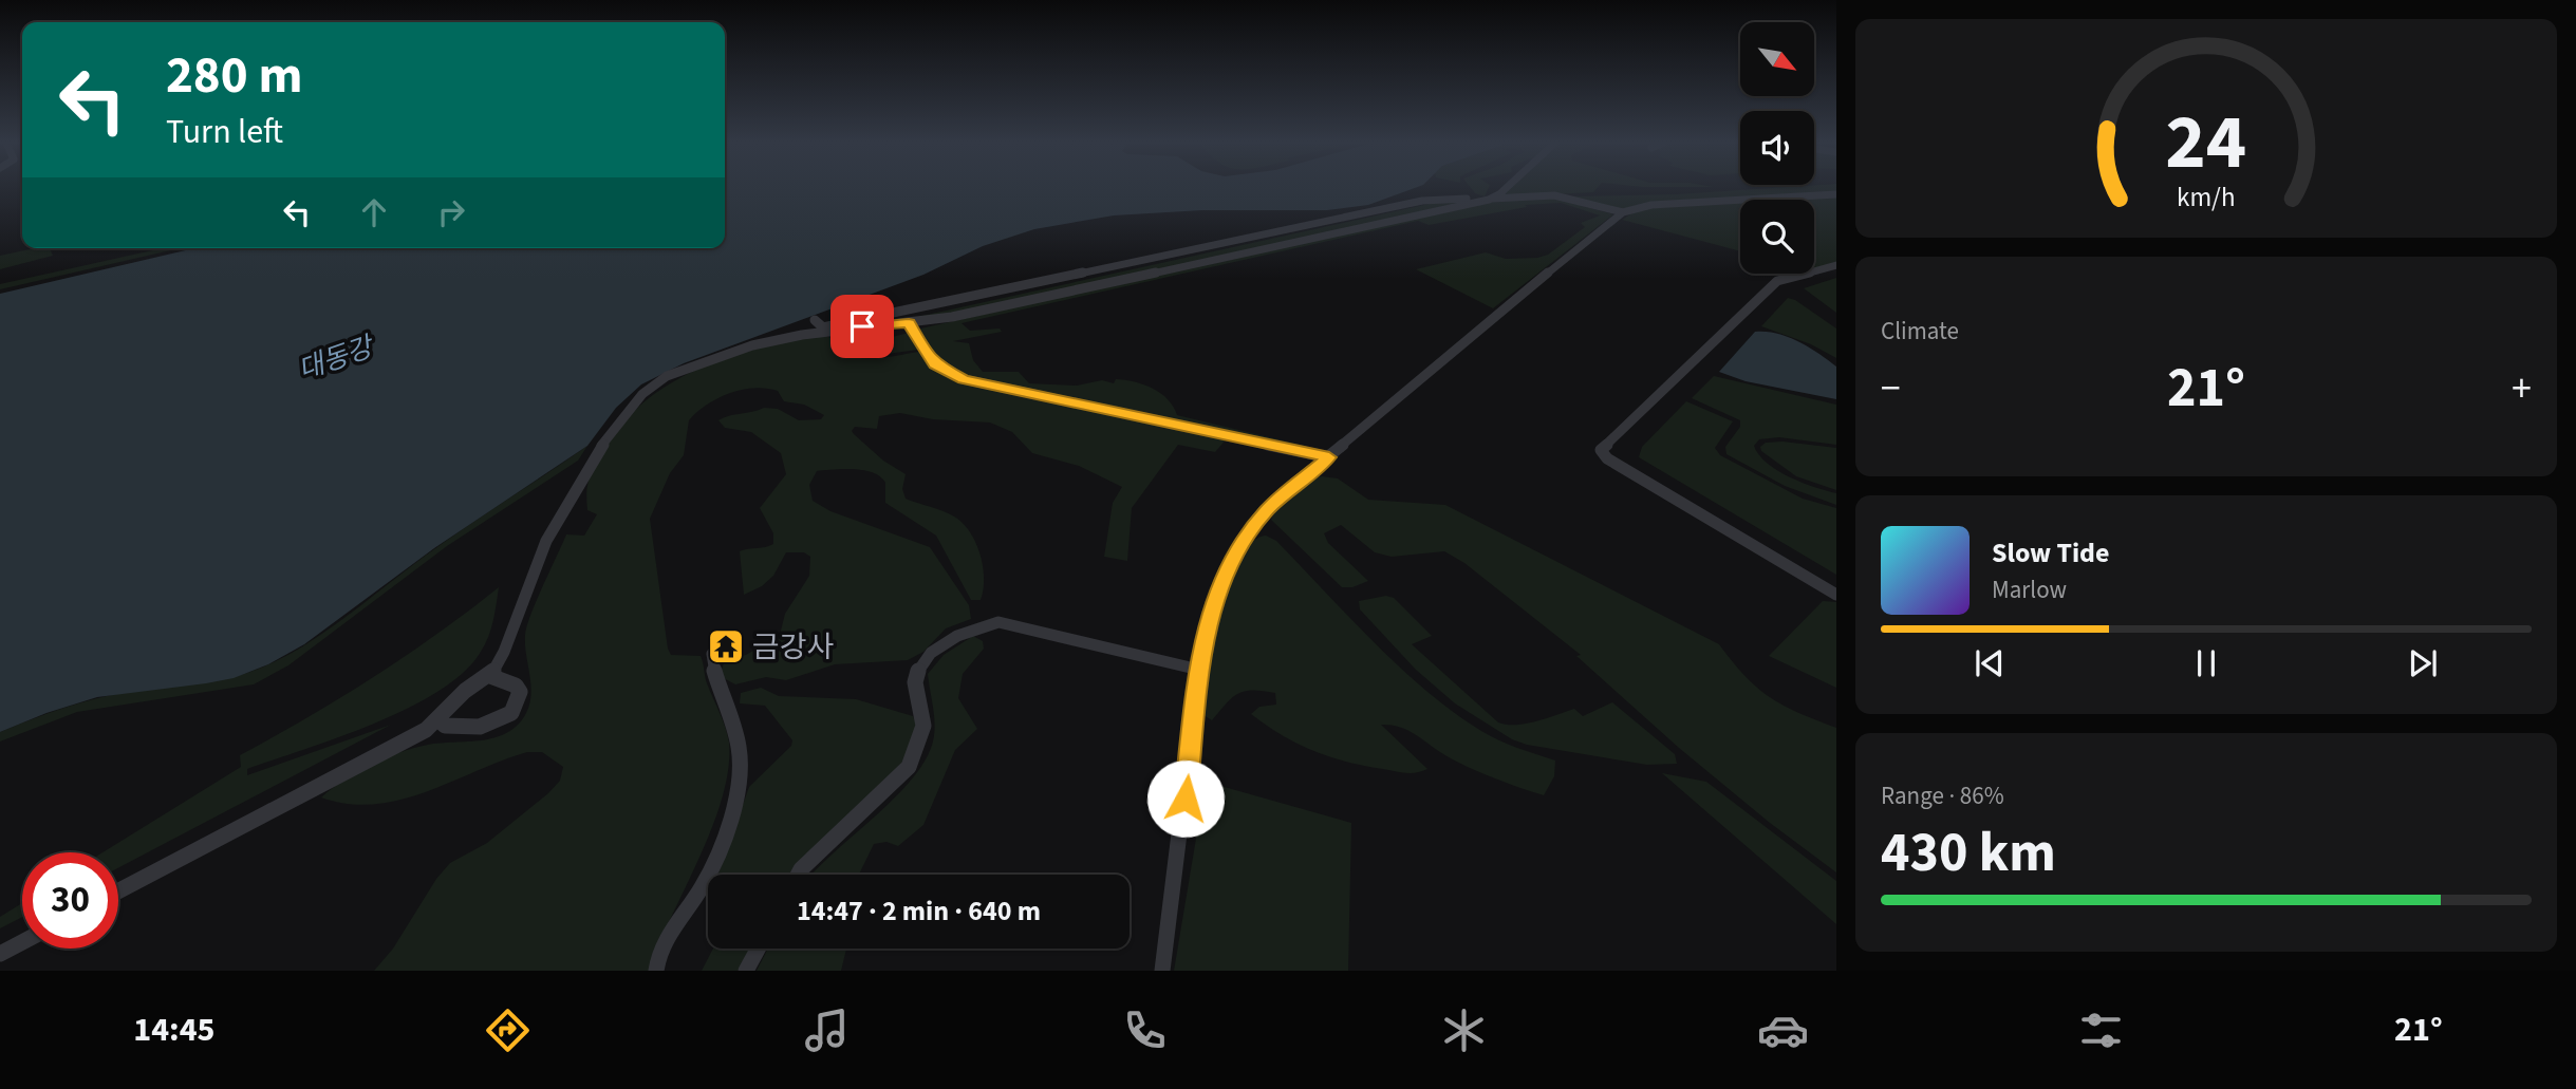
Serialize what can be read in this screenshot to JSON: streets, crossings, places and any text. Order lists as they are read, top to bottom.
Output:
{
  "water": ["대동강"],
  "places": {
    "temple": ["금강사"]
  },
  "north": "bottom right",
  "page": {
    "turn": ["280 m", "Turn left"],
    "tile": [
      "Climate",
      ["Range · 86%", "430 km"]
    ],
    "heat": ["−", "21°", "+"],
    "song": ["Slow Tide", "Marlow"],
    "limit": "30",
    "trip": "14:47 · 2 min · 640 m",
    "tabs": ["14:45", "21°"],
    "gauge": ["24", "km/h"]
  }
}
